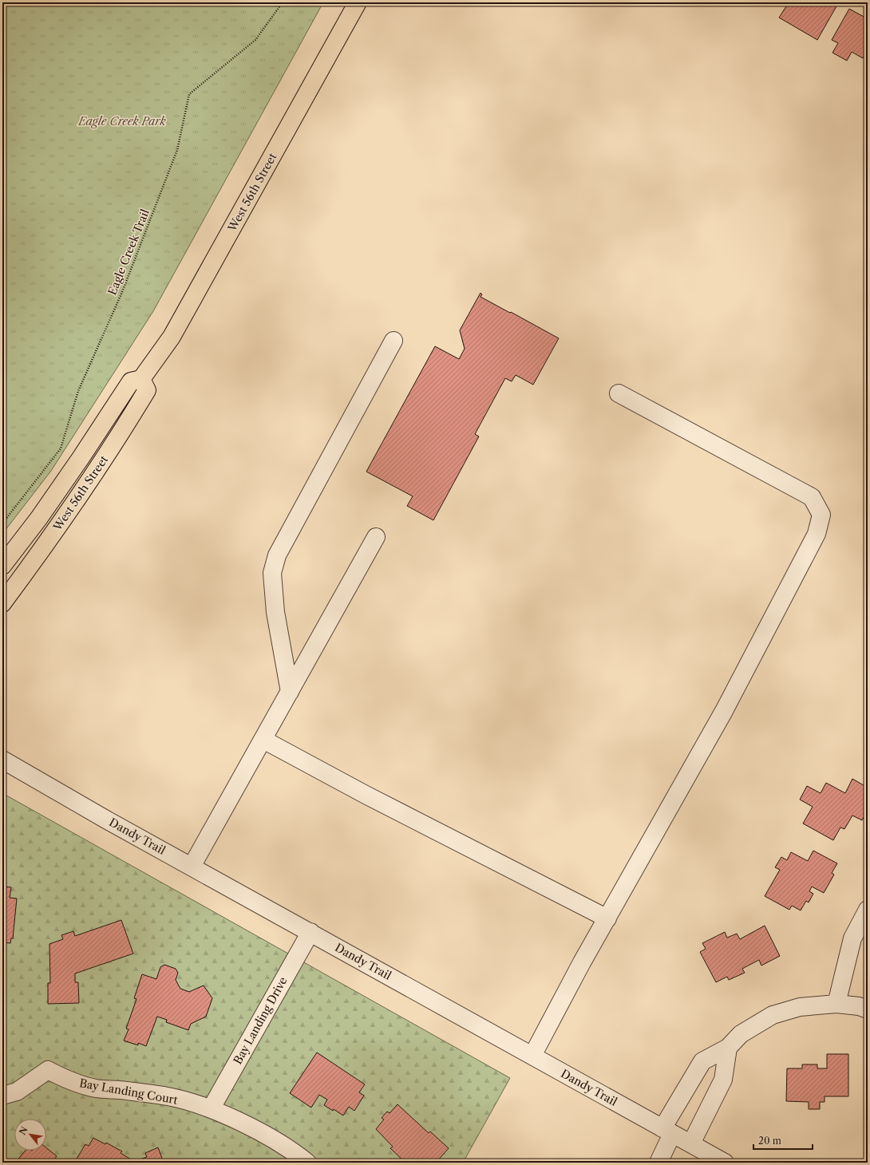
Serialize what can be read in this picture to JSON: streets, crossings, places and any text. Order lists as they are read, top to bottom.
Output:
{
  "streets": {
    "main road": ["West 56th Street"],
    "street": ["Dandy Trail", "Bay Landing Drive", "Bay Landing Court"],
    "path": ["Eagle Creek Trail"]
  },
  "crossings": [
    ["Dandy Trail", "Bay Landing Drive"],
    ["Bay Landing Drive", "Bay Landing Court"]
  ],
  "parks": ["Eagle Creek Park"],
  "scale_bar": "20 m",
  "north": "top left"
}
